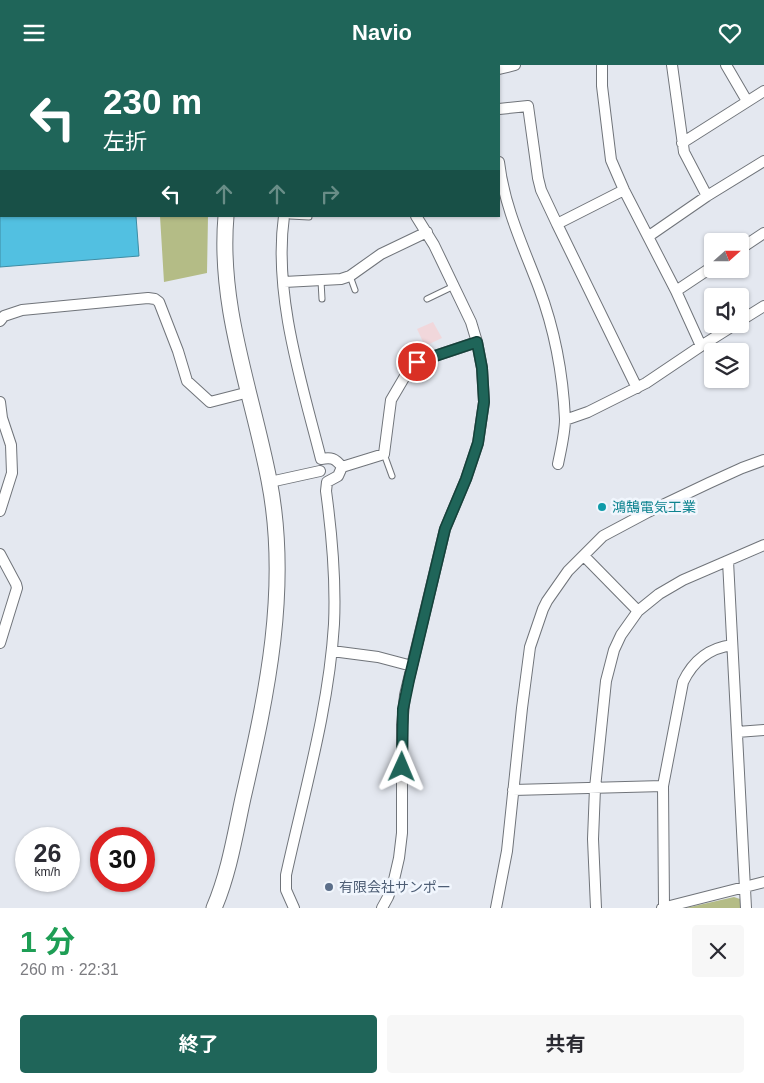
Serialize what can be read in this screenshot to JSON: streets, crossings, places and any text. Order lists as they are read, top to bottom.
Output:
{
  "places": ["鴻鵠電気工業", "有限会社サンポー"],
  "north": "right",
  "page": {
    "header": "Navio",
    "turn": ["230 m", "左折"],
    "speed": "26 km/h",
    "limit": "30",
    "heading": ["1 分", "260 m · 22:31"],
    "buttons": ["終了", "共有"]
  }
}
